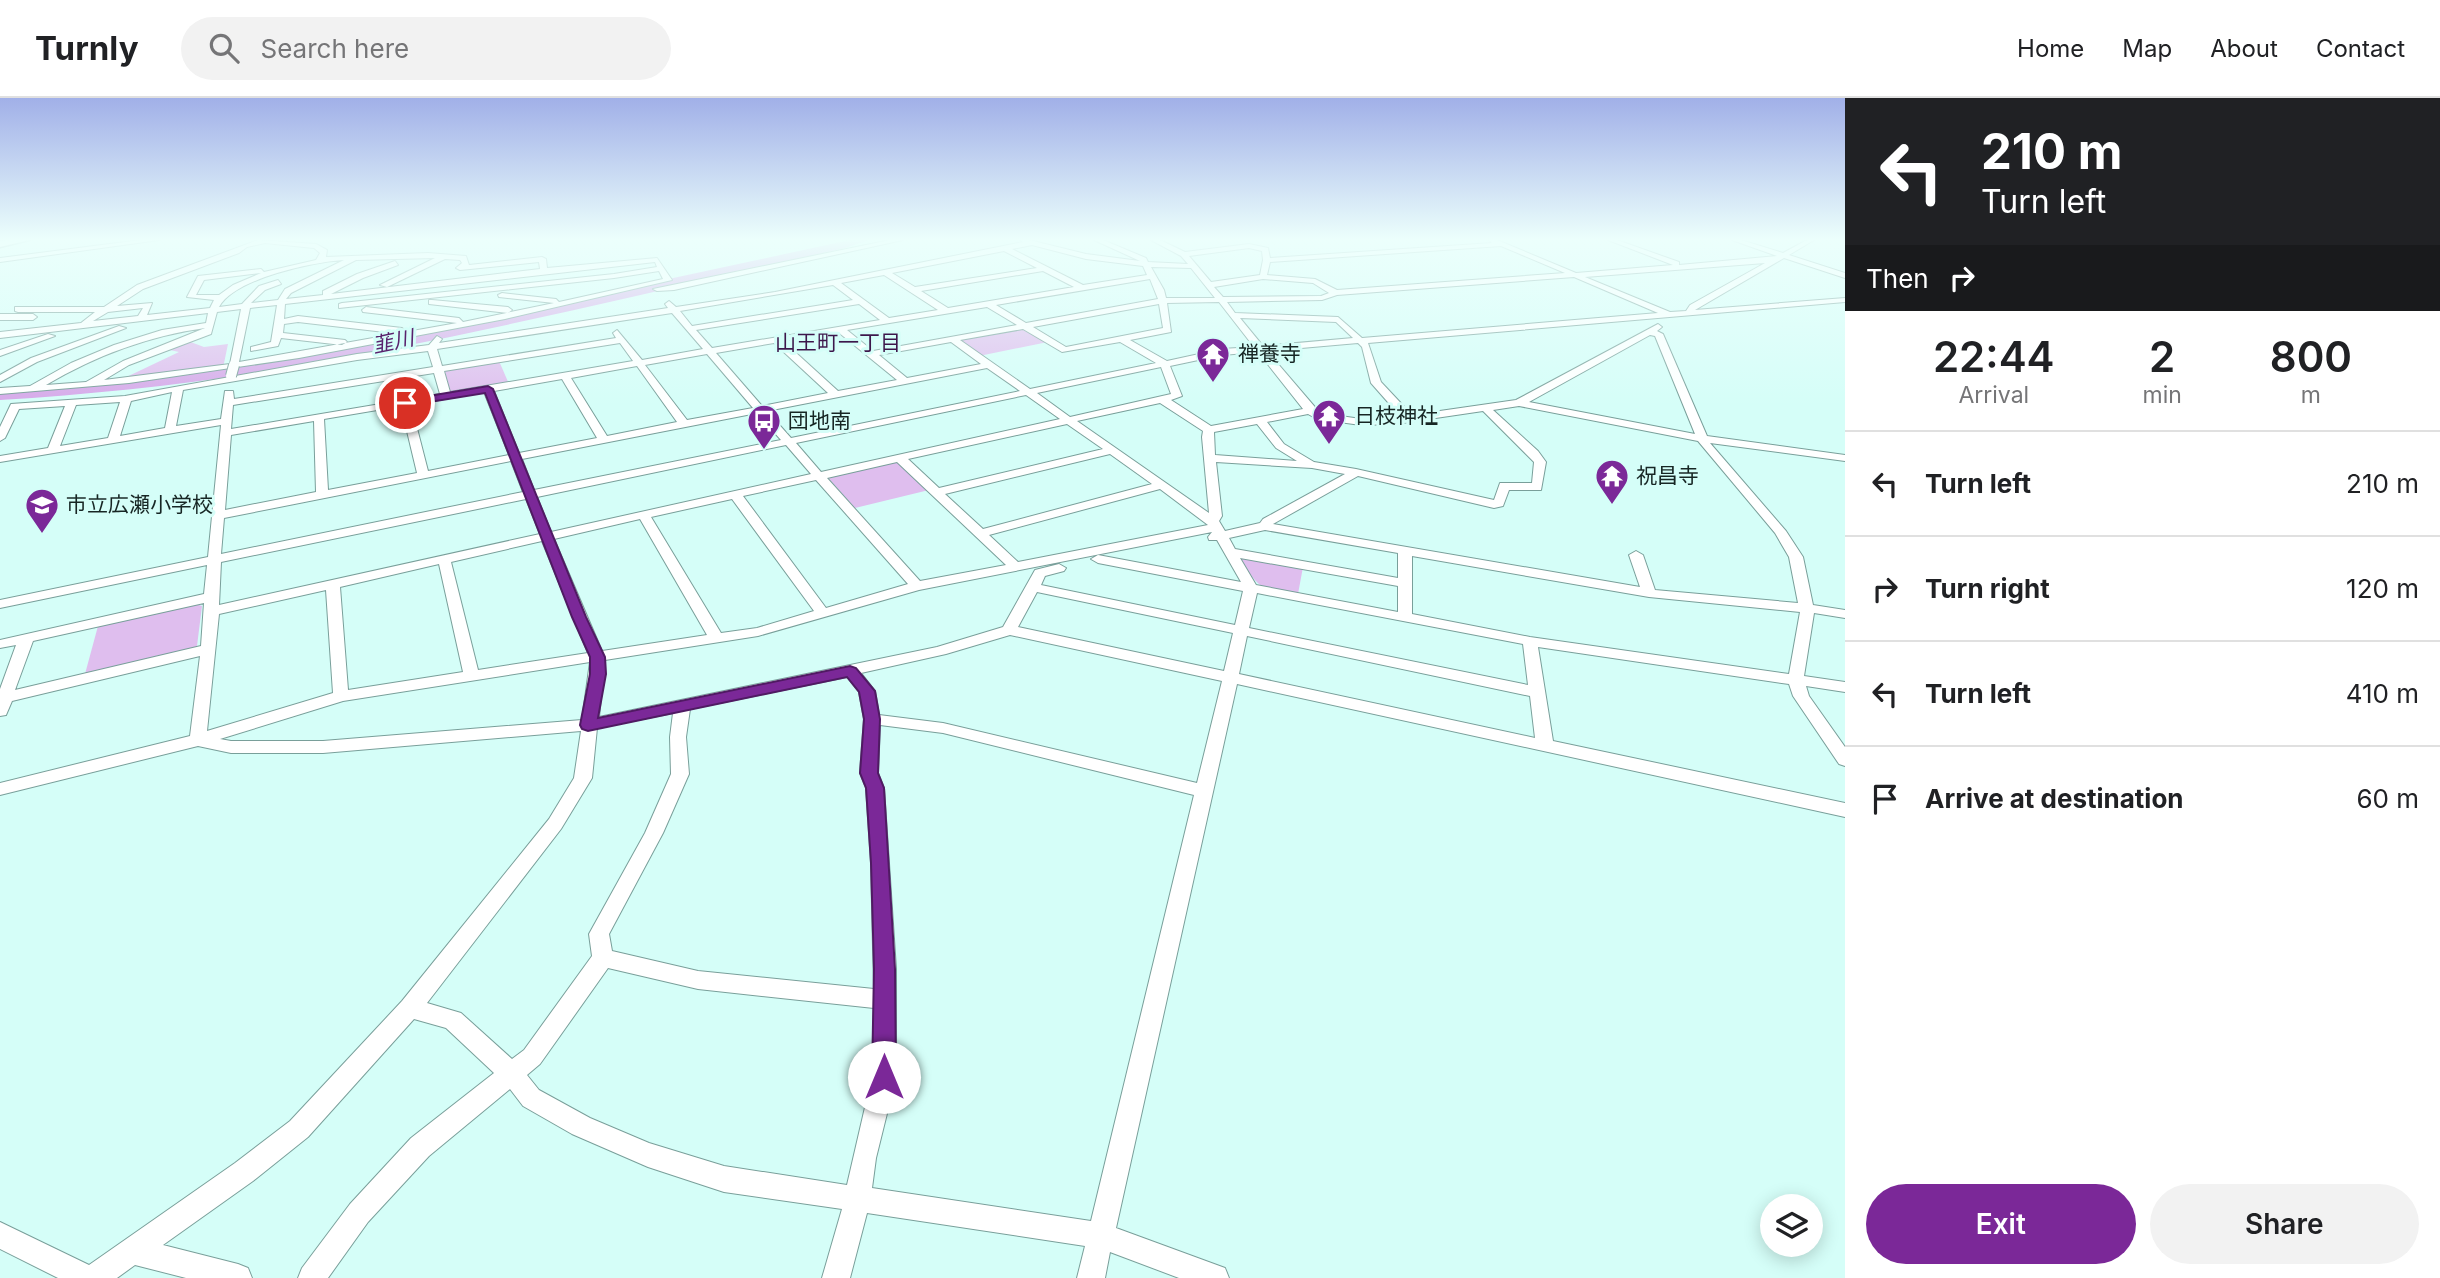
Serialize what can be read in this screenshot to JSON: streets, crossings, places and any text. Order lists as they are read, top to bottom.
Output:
{
  "districts": ["山王町一丁目"],
  "water": ["韮川"],
  "places": {
    "temple": ["禅養寺", "日枝神社", "祝昌寺"],
    "bus stop": ["団地南"],
    "school or university": ["市立広瀬小学校"]
  },
  "page": {
    "header": "Turnly",
    "search": "Search here",
    "nav": [
      "Home",
      "Map",
      "About",
      "Contact"
    ],
    "turn": ["210 m", "Turn left"],
    "then": "Then",
    "eta": [
      "22:44",
      "Arrival",
      "2",
      "min",
      "800",
      "m"
    ],
    "list": [
      {
        "name": "Turn left",
        "value": "210 m"
      },
      {
        "name": "Turn right",
        "value": "120 m"
      },
      {
        "name": "Turn left",
        "value": "410 m"
      },
      {
        "name": "Arrive at destination",
        "value": "60 m"
      }
    ],
    "buttons": ["Exit", "Share"]
  }
}
